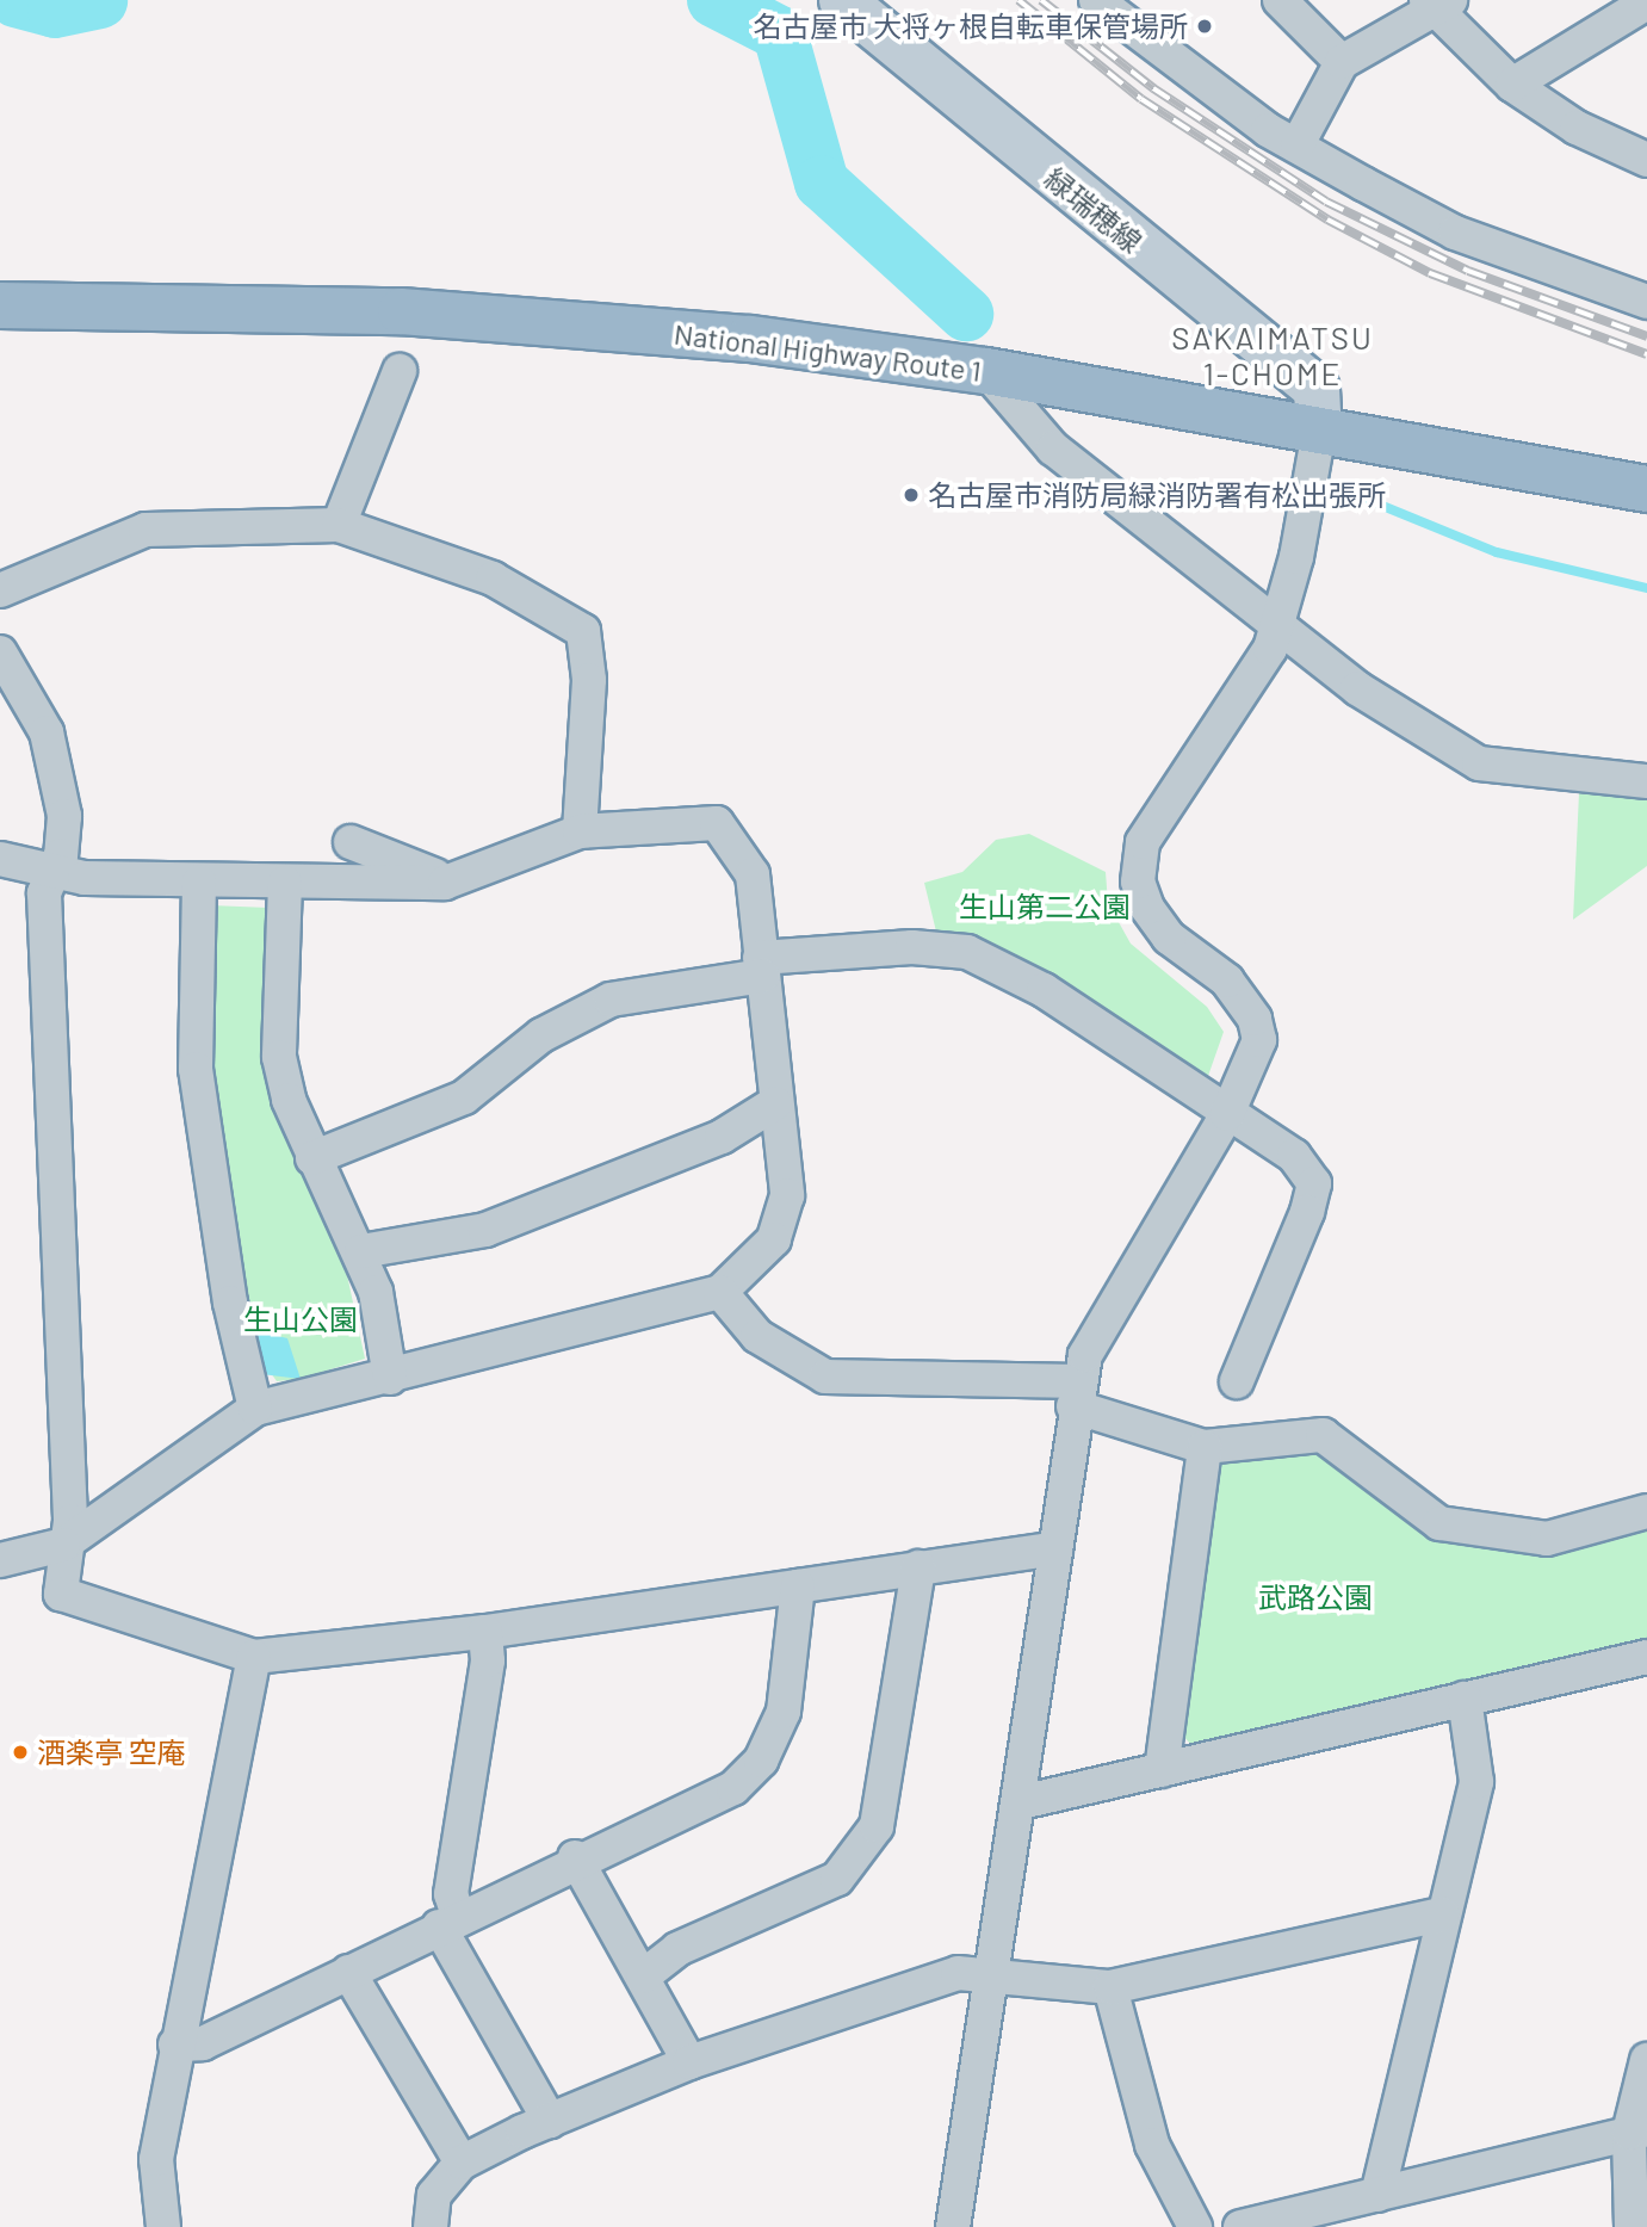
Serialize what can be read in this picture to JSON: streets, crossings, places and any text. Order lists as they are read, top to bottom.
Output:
{
  "streets": {
    "highway": ["National Highway Route 1"],
    "main road": ["緑瑞穂線"]
  },
  "crossings": [
    ["緑瑞穂線", "National Highway Route 1"]
  ],
  "districts": ["SAKAIMATSU 1-CHOME"],
  "parks": ["生山第二公園", "生山公園", "武路公園"],
  "places": ["名古屋市 大将ヶ根自転車保管場所", "名古屋市消防局緑消防署有松出張所", "酒楽亭 空庵"]
}
